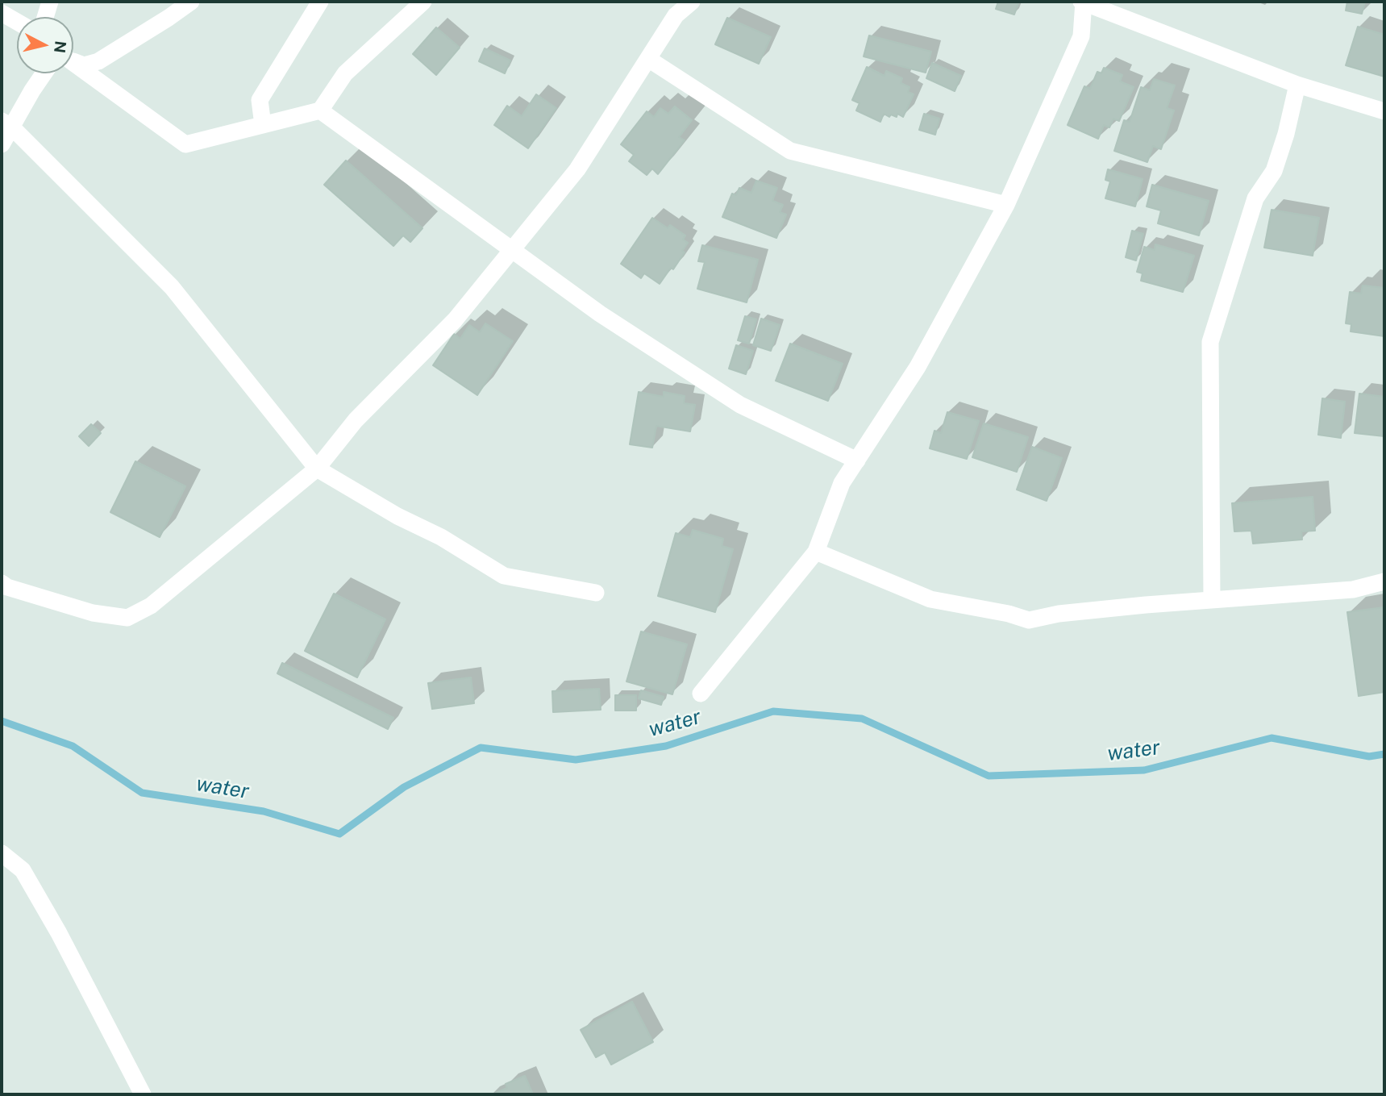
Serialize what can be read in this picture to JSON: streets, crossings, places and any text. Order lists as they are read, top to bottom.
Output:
{
  "water": ["water"],
  "north": "right"
}
